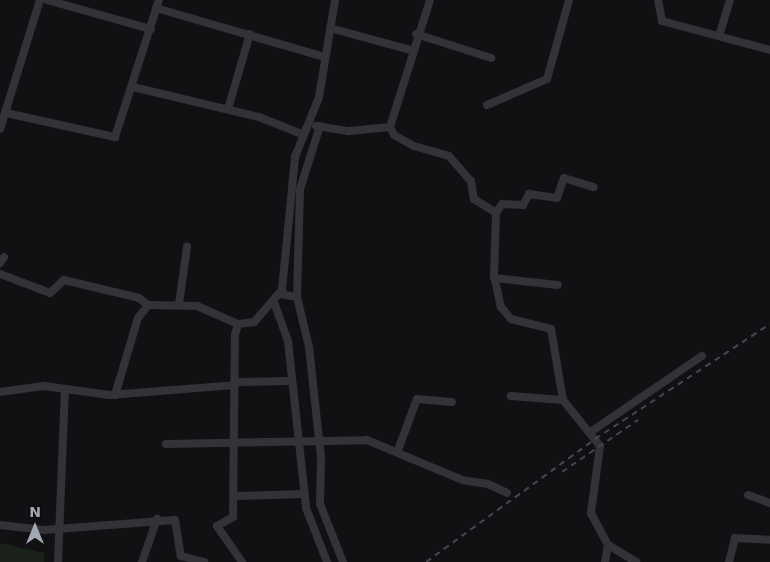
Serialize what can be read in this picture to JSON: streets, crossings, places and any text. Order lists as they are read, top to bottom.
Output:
{
  "north": "top"
}
